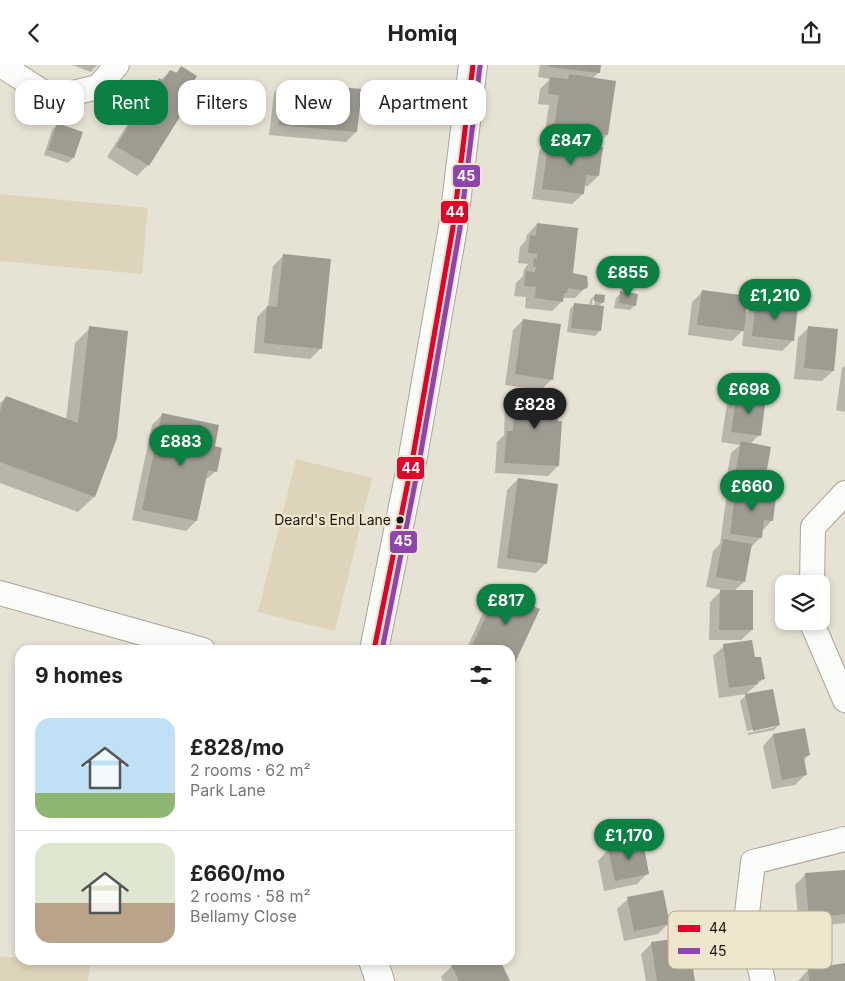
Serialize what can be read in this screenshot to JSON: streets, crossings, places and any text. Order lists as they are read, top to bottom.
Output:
{
  "places": ["Deard's End Lane"],
  "lines": ["transit line 44", "transit line 45"],
  "legend": ["44", "45"],
  "page": {
    "header": "Homiq",
    "chip": [
      "Buy",
      "Rent",
      "Filters",
      "New",
      "Apartment"
    ],
    "price": [
      "£847",
      "£855",
      "£1,210",
      "£698",
      "£828",
      "£883",
      "£660",
      "£817",
      "£1,170"
    ],
    "heading": "9 homes",
    "list": [
      {
        "name": "£828/mo",
        "note": "2 rooms · 62 m² · Park Lane"
      },
      {
        "name": "£660/mo",
        "note": "2 rooms · 58 m² · Bellamy Close"
      }
    ]
  }
}
